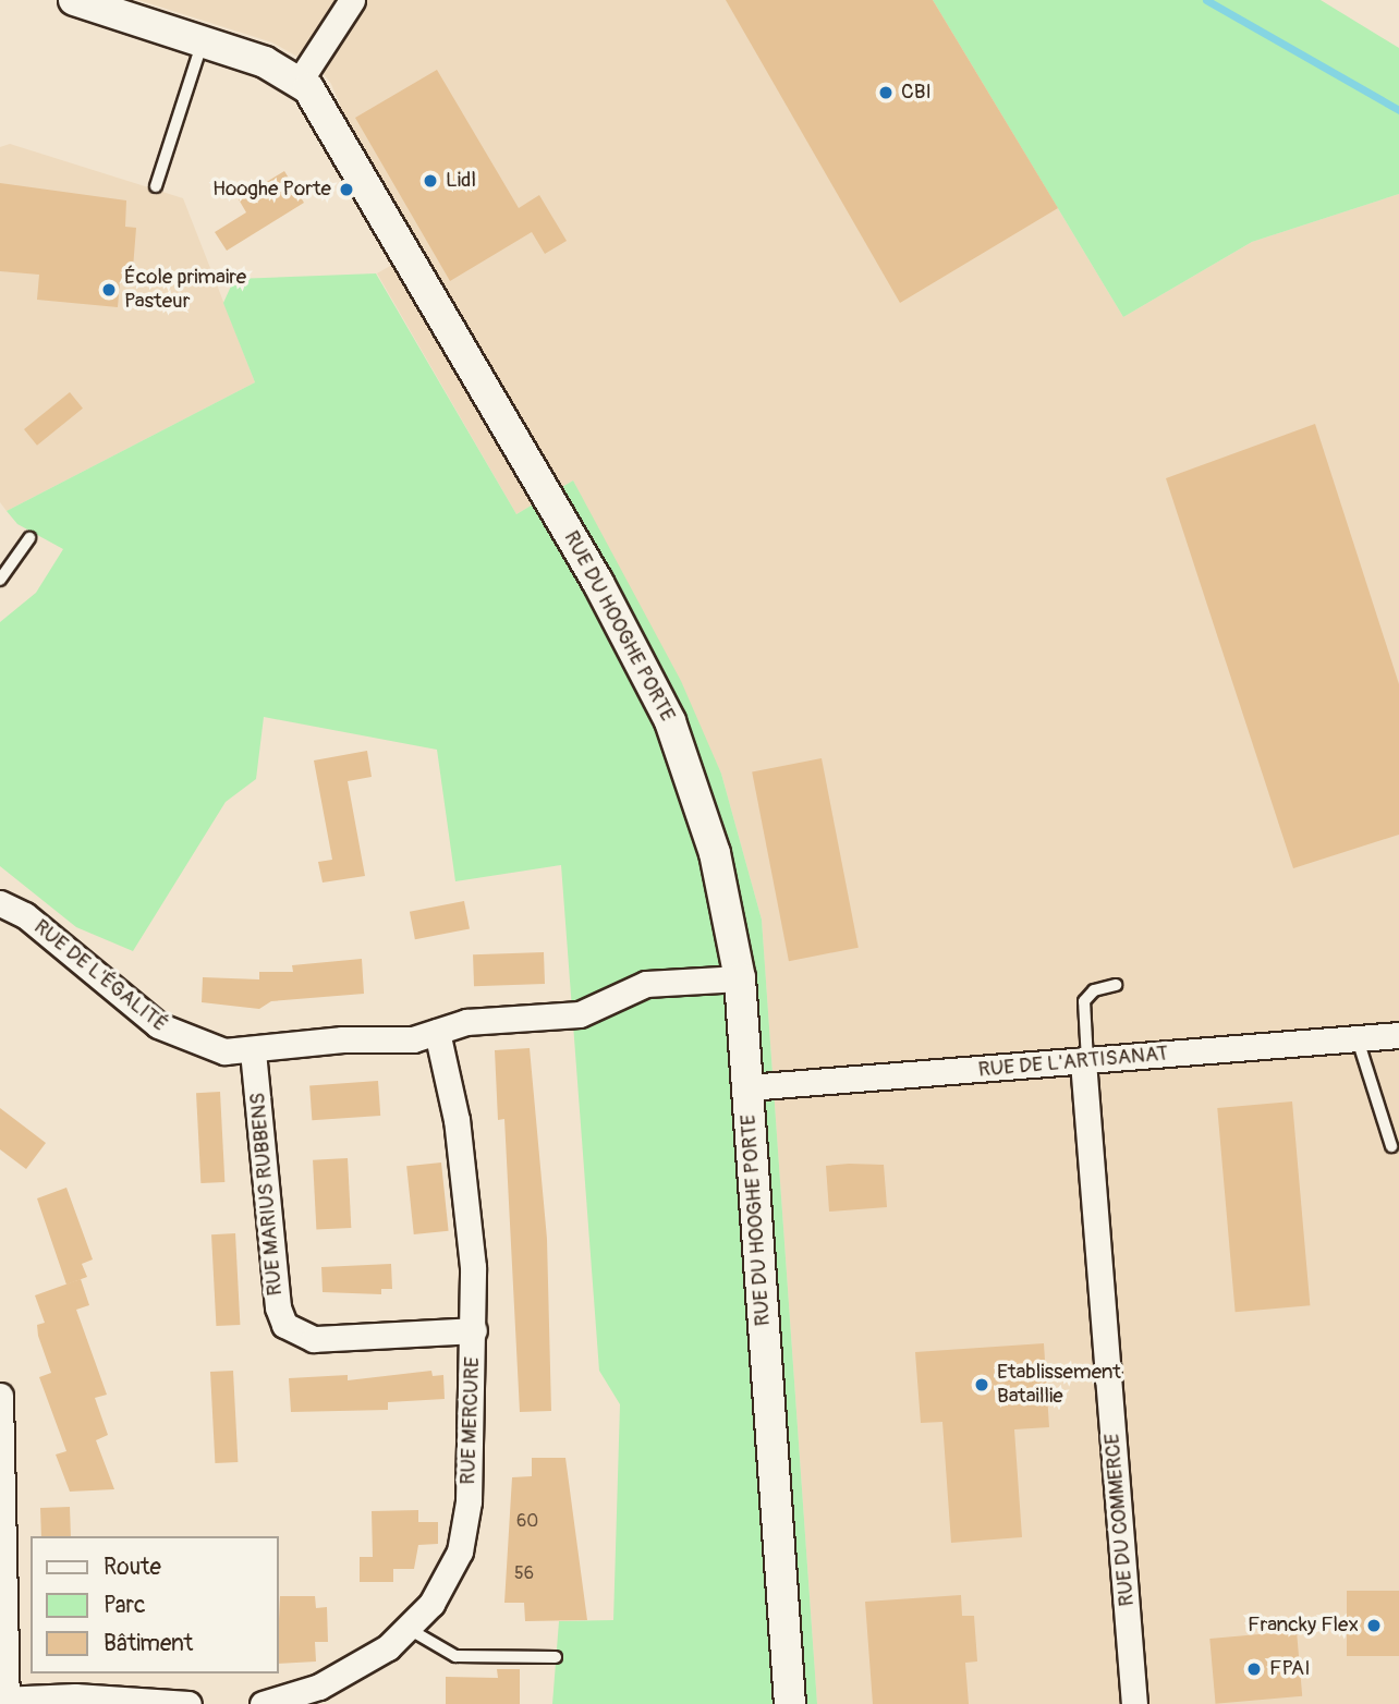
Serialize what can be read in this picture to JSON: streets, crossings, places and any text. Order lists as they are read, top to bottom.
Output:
{
  "streets": {
    "street": [
      "RUE DU HOOGHE PORTE",
      "RUE DE L'ÉGALITÉ",
      "RUE DE L'ARTISANAT",
      "RUE MARIUS RUBBENS",
      "RUE MERCURE",
      "RUE DU COMMERCE"
    ]
  },
  "crossings": [
    ["RUE DU HOOGHE PORTE", "RUE DE L'ÉGALITÉ"],
    ["RUE DU HOOGHE PORTE", "RUE DE L'ARTISANAT"],
    ["RUE DE L'ÉGALITÉ", "RUE MARIUS RUBBENS"],
    ["RUE DE L'ÉGALITÉ", "RUE MERCURE"],
    ["RUE DE L'ARTISANAT", "RUE DU COMMERCE"],
    ["RUE MARIUS RUBBENS", "RUE MERCURE"]
  ],
  "places": [
    "CBI",
    "Lidl",
    "Hooghe Porte",
    "École primaire Pasteur",
    "Etablissement Bataillie",
    "Francky Flex",
    "FPAI"
  ],
  "house_numbers": ["60", "56"],
  "legend": ["Route", "Parc", "Bâtiment"]
}
